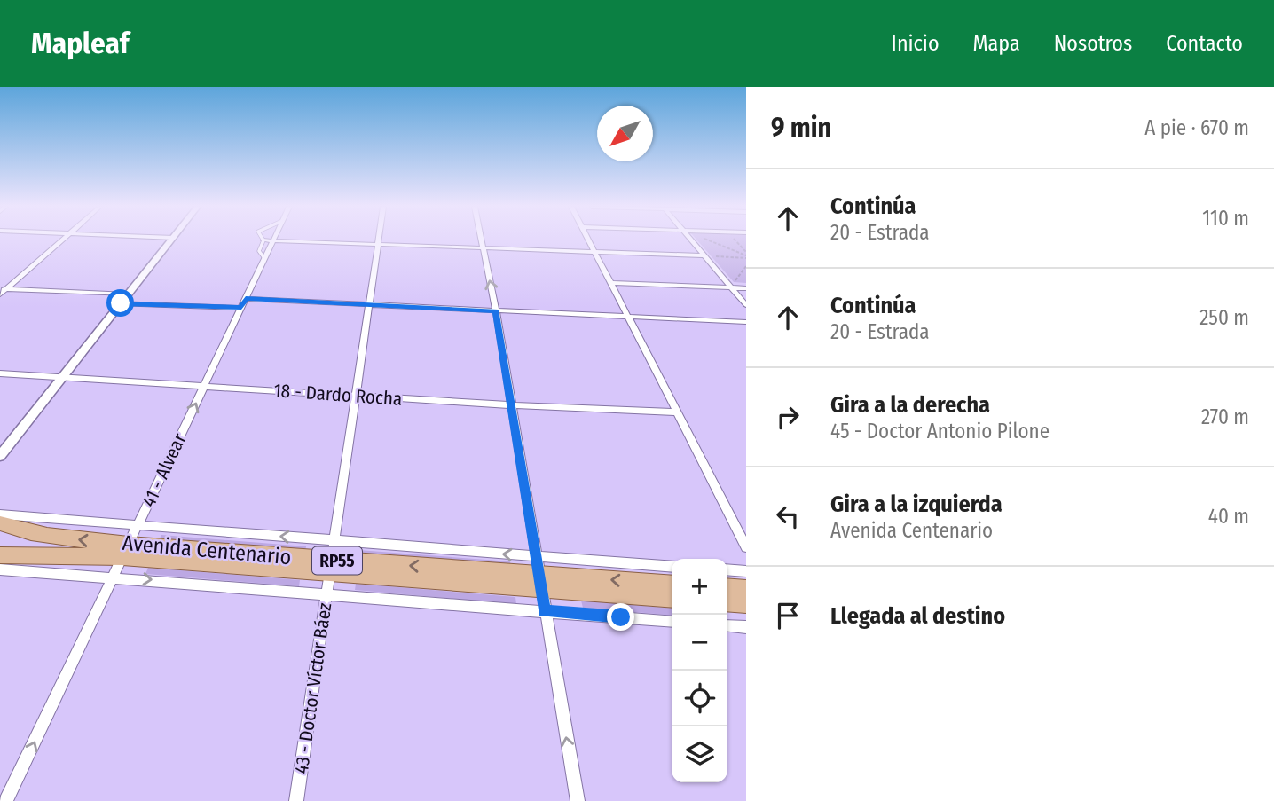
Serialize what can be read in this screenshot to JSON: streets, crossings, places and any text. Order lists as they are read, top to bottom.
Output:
{
  "streets": {
    "main road": ["Avenida Centenario", "RP55"],
    "street": ["18 - Dardo Rocha", "41 - Alvear", "43 - Doctor Víctor Báez"]
  },
  "crossings": [
    ["18 - Dardo Rocha", "41 - Alvear"],
    ["18 - Dardo Rocha", "43 - Doctor Víctor Báez"],
    ["41 - Alvear", "Avenida Centenario"],
    ["Avenida Centenario", "43 - Doctor Víctor Báez"]
  ],
  "one_way": ["41 - Alvear"],
  "north": "bottom left",
  "page": {
    "header": "Mapleaf",
    "nav": [
      "Inicio",
      "Mapa",
      "Nosotros",
      "Contacto"
    ],
    "heading": ["9 min", "A pie · 670 m"],
    "list": [
      ["Continúa", "20 - Estrada", "110 m"],
      ["Continúa", "20 - Estrada", "250 m"],
      ["Gira a la derecha", "45 - Doctor Antonio Pilone", "270 m"],
      ["Gira a la izquierda", "Avenida Centenario", "40 m"],
      "Llegada al destino"
    ],
    "map_buttons": ["+", "−"]
  }
}
